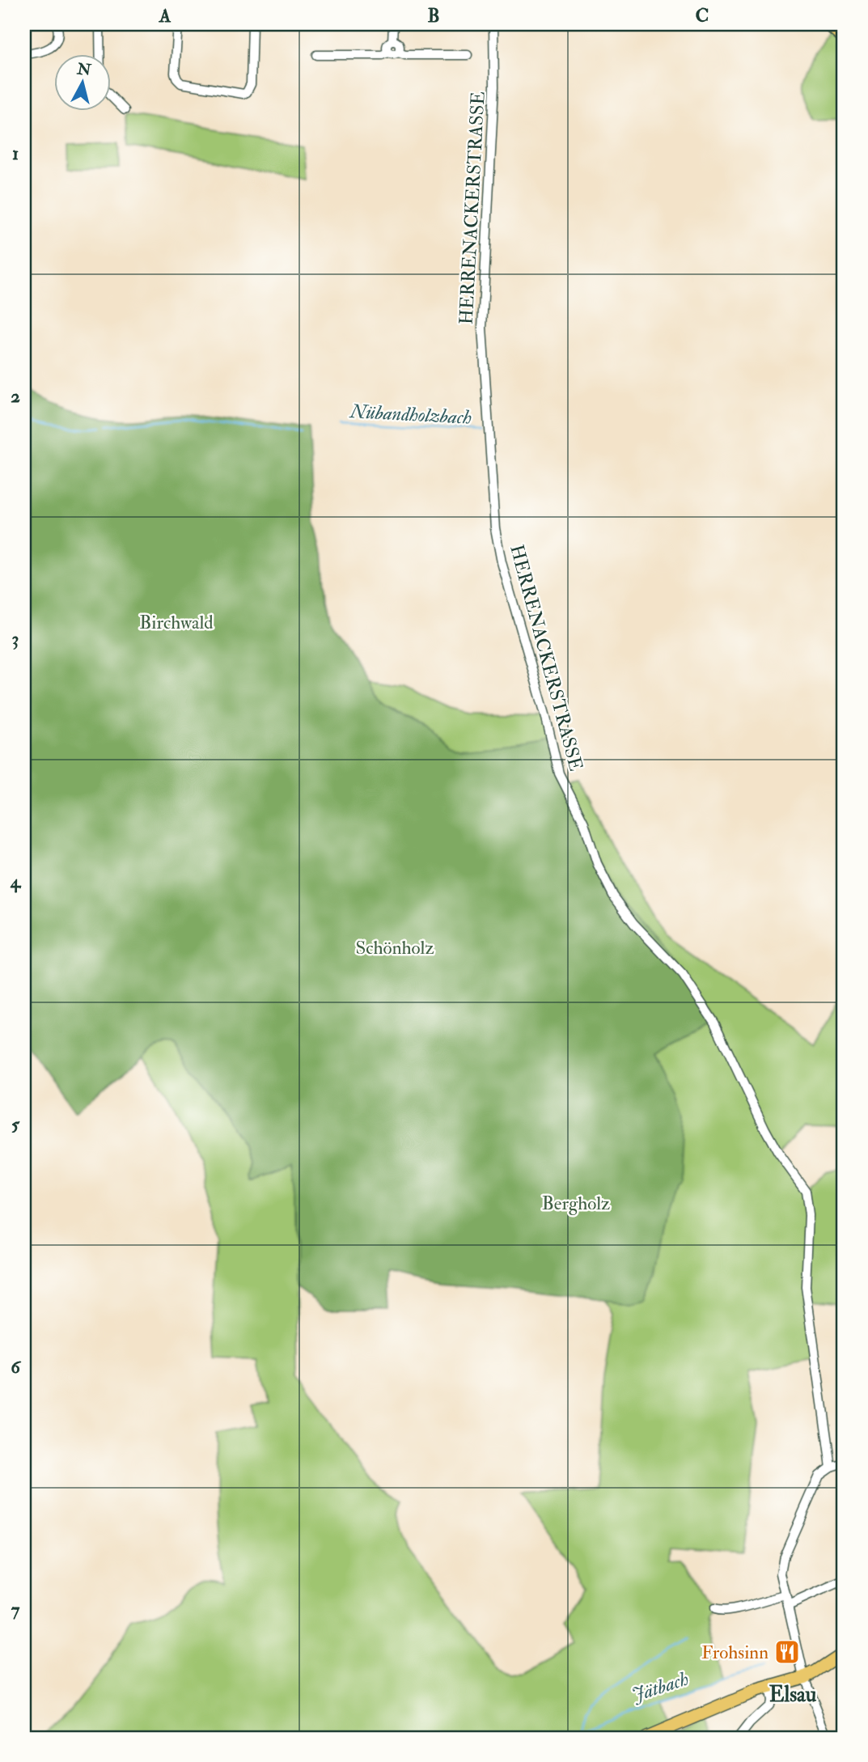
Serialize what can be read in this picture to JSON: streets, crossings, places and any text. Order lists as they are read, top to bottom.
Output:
{
  "streets": {
    "street": ["HERRENACKERSTRASSE"]
  },
  "districts": ["Elsau"],
  "water": ["Nübandholzbach", "Jätbach"],
  "parks": ["Birchwald", "Schönholz", "Bergholz"],
  "places": {
    "restaurant": ["Frohsinn"]
  },
  "north": "top",
  "grid": {
    "columns": ["A", "B", "C"],
    "rows": [
      "1",
      "2",
      "3",
      "4",
      "5",
      "6",
      "7"
    ]
  }
}
